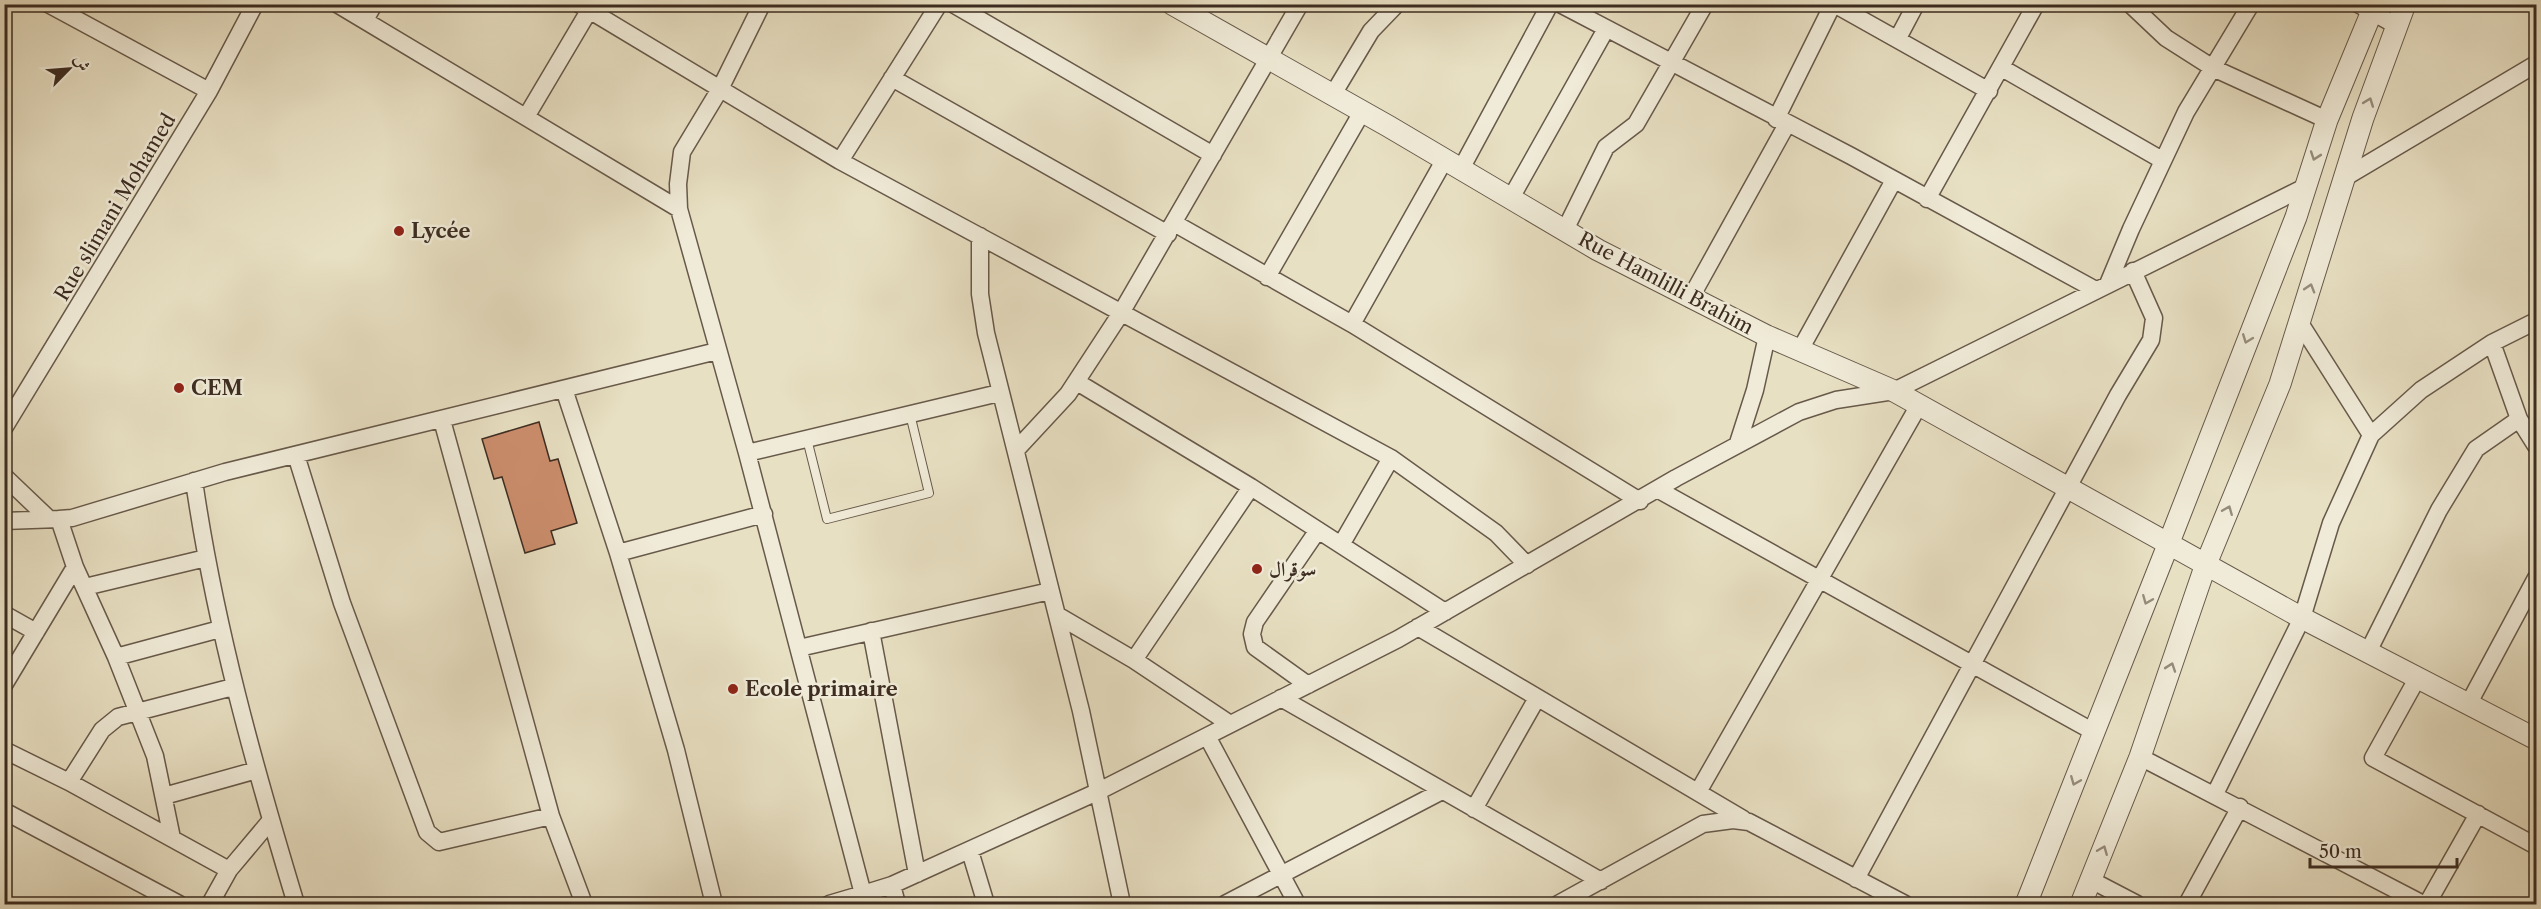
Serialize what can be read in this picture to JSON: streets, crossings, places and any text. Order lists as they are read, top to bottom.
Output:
{
  "streets": {
    "street": ["Rue slimani Mohamed", "Rue Hamlilli Brahim"]
  },
  "places": [
    "Lycée",
    "CEM",
    "سوقرال",
    "Ecole primaire"
  ],
  "scale_bar": "50 m",
  "north": "top right"
}
